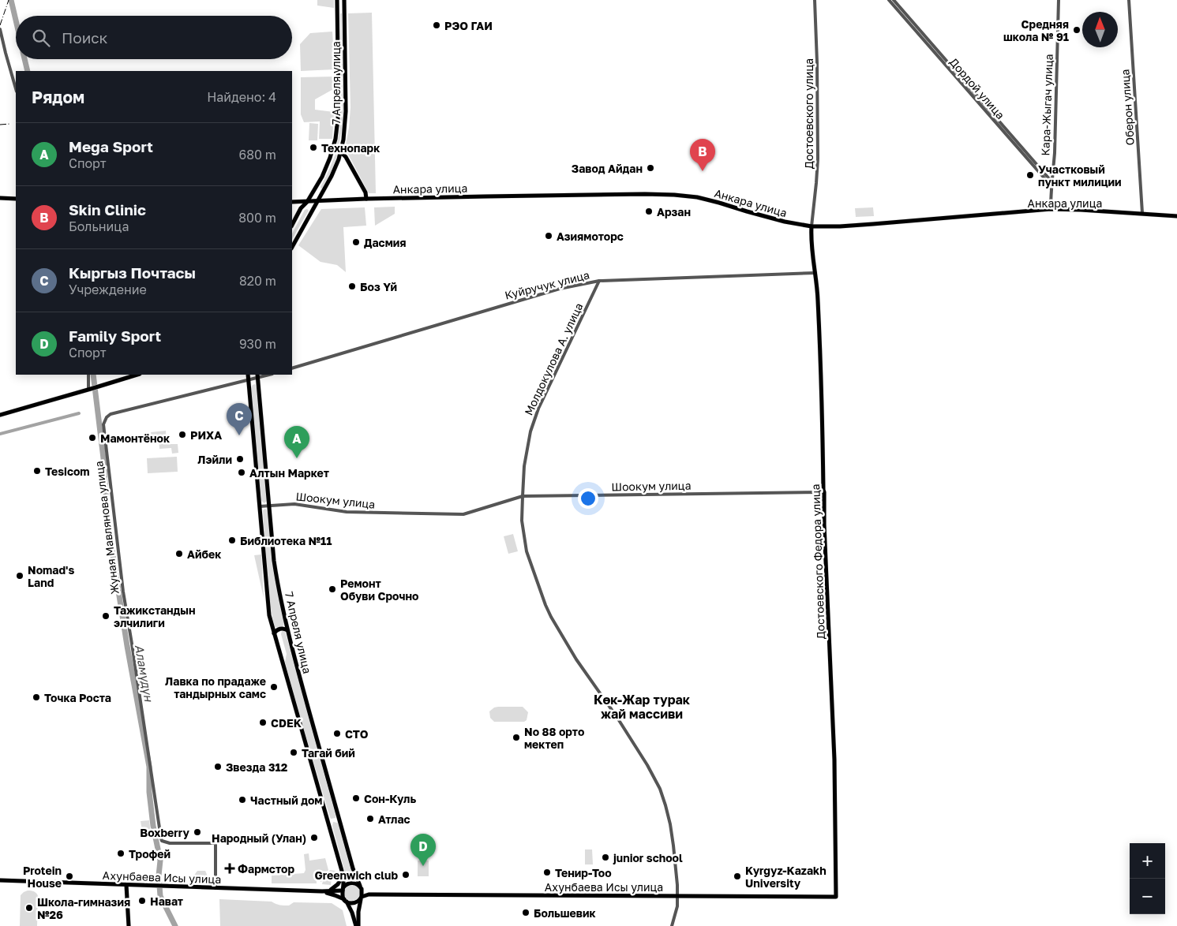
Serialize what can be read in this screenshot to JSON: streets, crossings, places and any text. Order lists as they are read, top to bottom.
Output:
{
  "streets": {
    "main road": [
      "7 Апреля улица",
      "Анкара улица",
      "Достоевского Федора улица",
      "Ахунбаева Исы улица"
    ],
    "street": [
      "Дордой улица",
      "Кара-Жыгач улица",
      "Оберон улица",
      "Достоевского улица",
      "Куйручук улица",
      "Молдокулова А. улица",
      "Шоокум улица",
      "Жуная Мавлянова улица"
    ]
  },
  "crossings": [
    ["7 Апреля улица", "Анкара улица"],
    ["7 Апреля улица", "Шоокум улица"],
    ["7 Апреля улица", "Жуная Мавлянова улица"],
    ["7 Апреля улица", "Ахунбаева Исы улица"],
    ["Дордой улица", "Кара-Жыгач улица"],
    ["Кара-Жыгач улица", "Анкара улица"],
    ["Оберон улица", "Анкара улица"],
    ["Достоевского улица", "Анкара улица"],
    ["Достоевского улица", "Достоевского Федора улица"],
    ["Анкара улица", "Достоевского Федора улица"],
    ["Куйручук улица", "Молдокулова А. улица"],
    ["Куйручук улица", "Достоевского Федора улица"],
    ["Молдокулова А. улица", "Шоокум улица"],
    ["Молдокулова А. улица", "Ахунбаева Исы улица"],
    ["Шоокум улица", "Достоевского Федора улица"],
    ["Жуная Мавлянова улица", "Ахунбаева Исы улица"],
    ["Достоевского Федора улица", "Ахунбаева Исы улица"]
  ],
  "districts": ["Көк-Жар турак жай массиви"],
  "water": ["Аламүдүн"],
  "places": {
    "other": [
      "РЭО ГАИ",
      "Средняя школа № 91",
      "Технопарк",
      "Завод Айдан",
      "Участковый пункт милиции",
      "Арзан",
      "Азиямоторс",
      "Дасмия",
      "Боз Үй",
      "РИХА",
      "Мамонтёнок",
      "Лэйли",
      "Tesicom",
      "Алтын Маркет",
      "Библиотека №11",
      "Айбек",
      "Nomad's Land",
      "Ремонт Обуви Срочно",
      "Тажикстандын элчилиги",
      "Лавка по прадаже тандырных самс",
      "Точка Роста",
      "CDEK",
      "СТО",
      "No 88 орто мектеп",
      "Тагай бий",
      "Звезда 312",
      "Сон-Куль",
      "Частный дом",
      "Атлас",
      "Boxberry",
      "Народный (Улан)",
      "Трофей",
      "junior school",
      "Тенир-Тоо",
      "Greenwich club",
      "Protein House",
      "Kyrgyz-Kazakh University",
      "Нават",
      "Школа-гимназия №26",
      "Большевик"
    ],
    "health": ["Фармстор"]
  },
  "north": "top",
  "page": {
    "search": "Поиск",
    "heading": ["Рядом", "Найдено: 4"],
    "list": [
      {
        "mark": "A",
        "name": "Mega Sport",
        "note": "Спорт",
        "value": "680 m"
      },
      {
        "mark": "B",
        "name": "Skin Clinic",
        "note": "Больница",
        "value": "800 m"
      },
      {
        "mark": "C",
        "name": "Кыргыз Почтасы",
        "note": "Учреждение",
        "value": "820 m"
      },
      {
        "mark": "D",
        "name": "Family Sport",
        "note": "Спорт",
        "value": "930 m"
      }
    ],
    "pins": [
      "B",
      "C",
      "A",
      "D"
    ],
    "map_buttons": ["+", "−"]
  }
}
